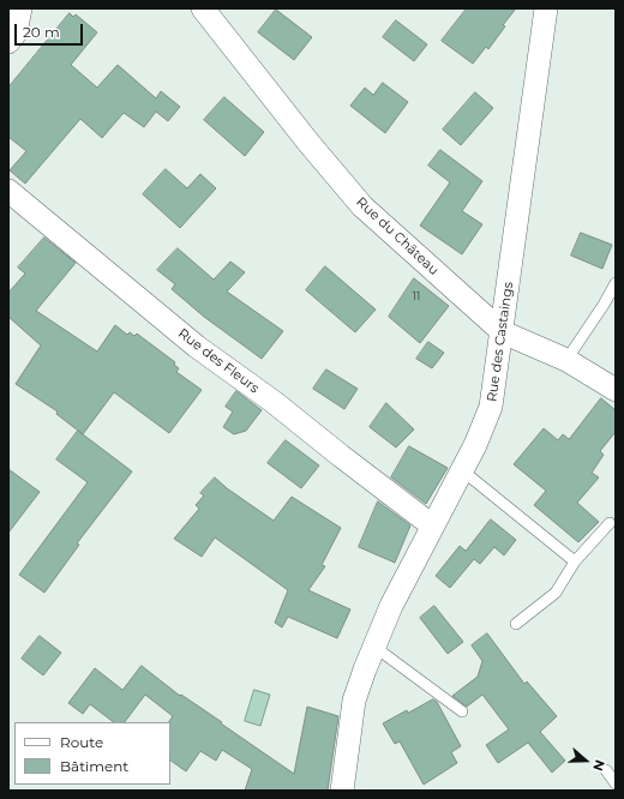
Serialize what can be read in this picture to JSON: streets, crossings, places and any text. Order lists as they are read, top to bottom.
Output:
{
  "streets": {
    "street": ["Rue du Château", "Rue des Castaings", "Rue des Fleurs"]
  },
  "crossings": [
    ["Rue du Château", "Rue des Castaings"],
    ["Rue des Castaings", "Rue des Fleurs"]
  ],
  "house_numbers": ["11"],
  "legend": ["Route", "Bâtiment"],
  "scale_bar": "20 m",
  "north": "right"
}
